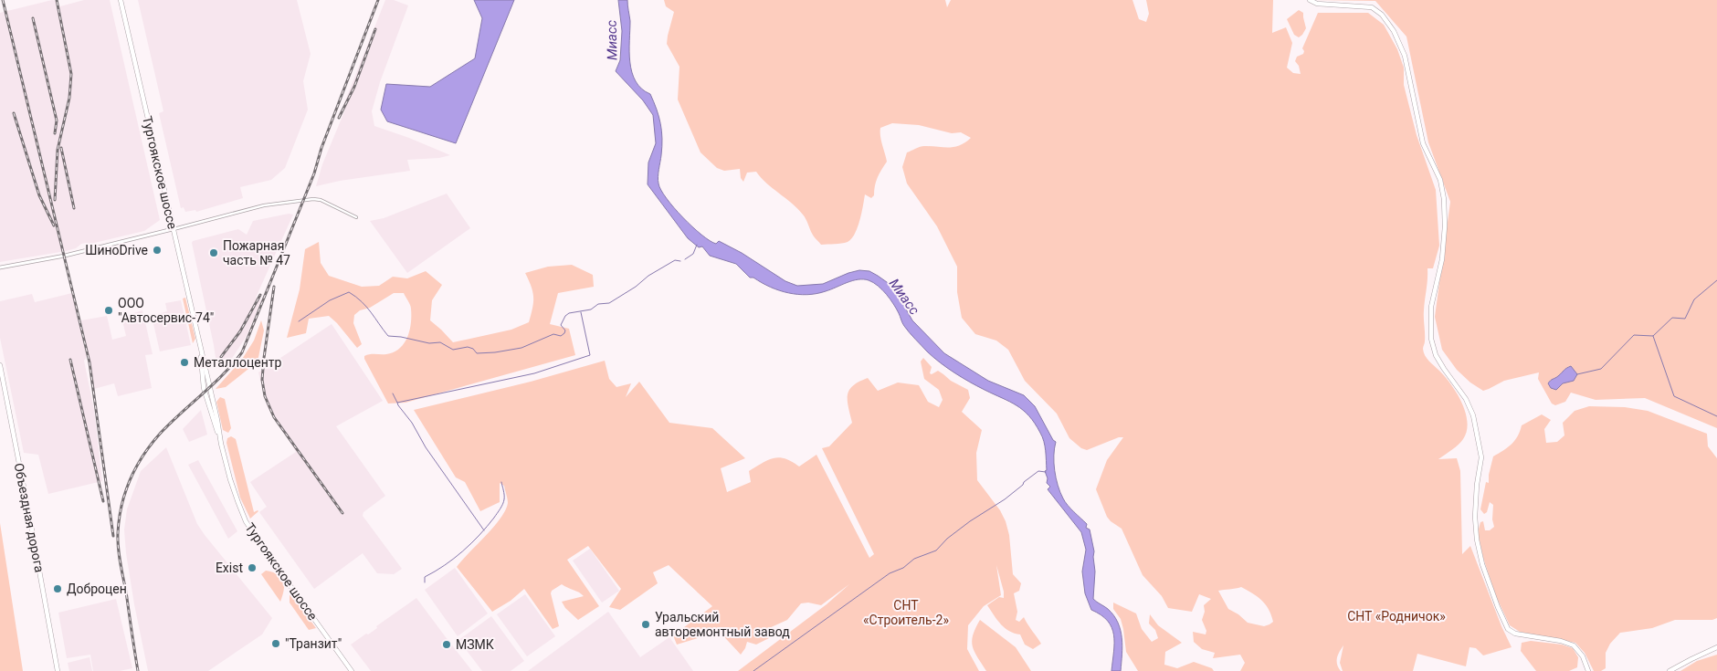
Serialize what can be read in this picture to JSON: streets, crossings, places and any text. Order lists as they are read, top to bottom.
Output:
{
  "streets": {
    "main road": ["Тургоякское шоссе", "Объездная дорога"]
  },
  "water": ["Миасс"],
  "parks": ["СНТ «Строитель-2»", "СНТ «Родничок»"],
  "places": [
    "ШиноDrive",
    "Пожарная часть № 47",
    "ООО \"Автосервис-74\"",
    "Металлоцентр",
    "Exist",
    "Доброцен",
    "Уральский авторемонтный завод",
    "\"Транзит\"",
    "МЗМК"
  ]
}
